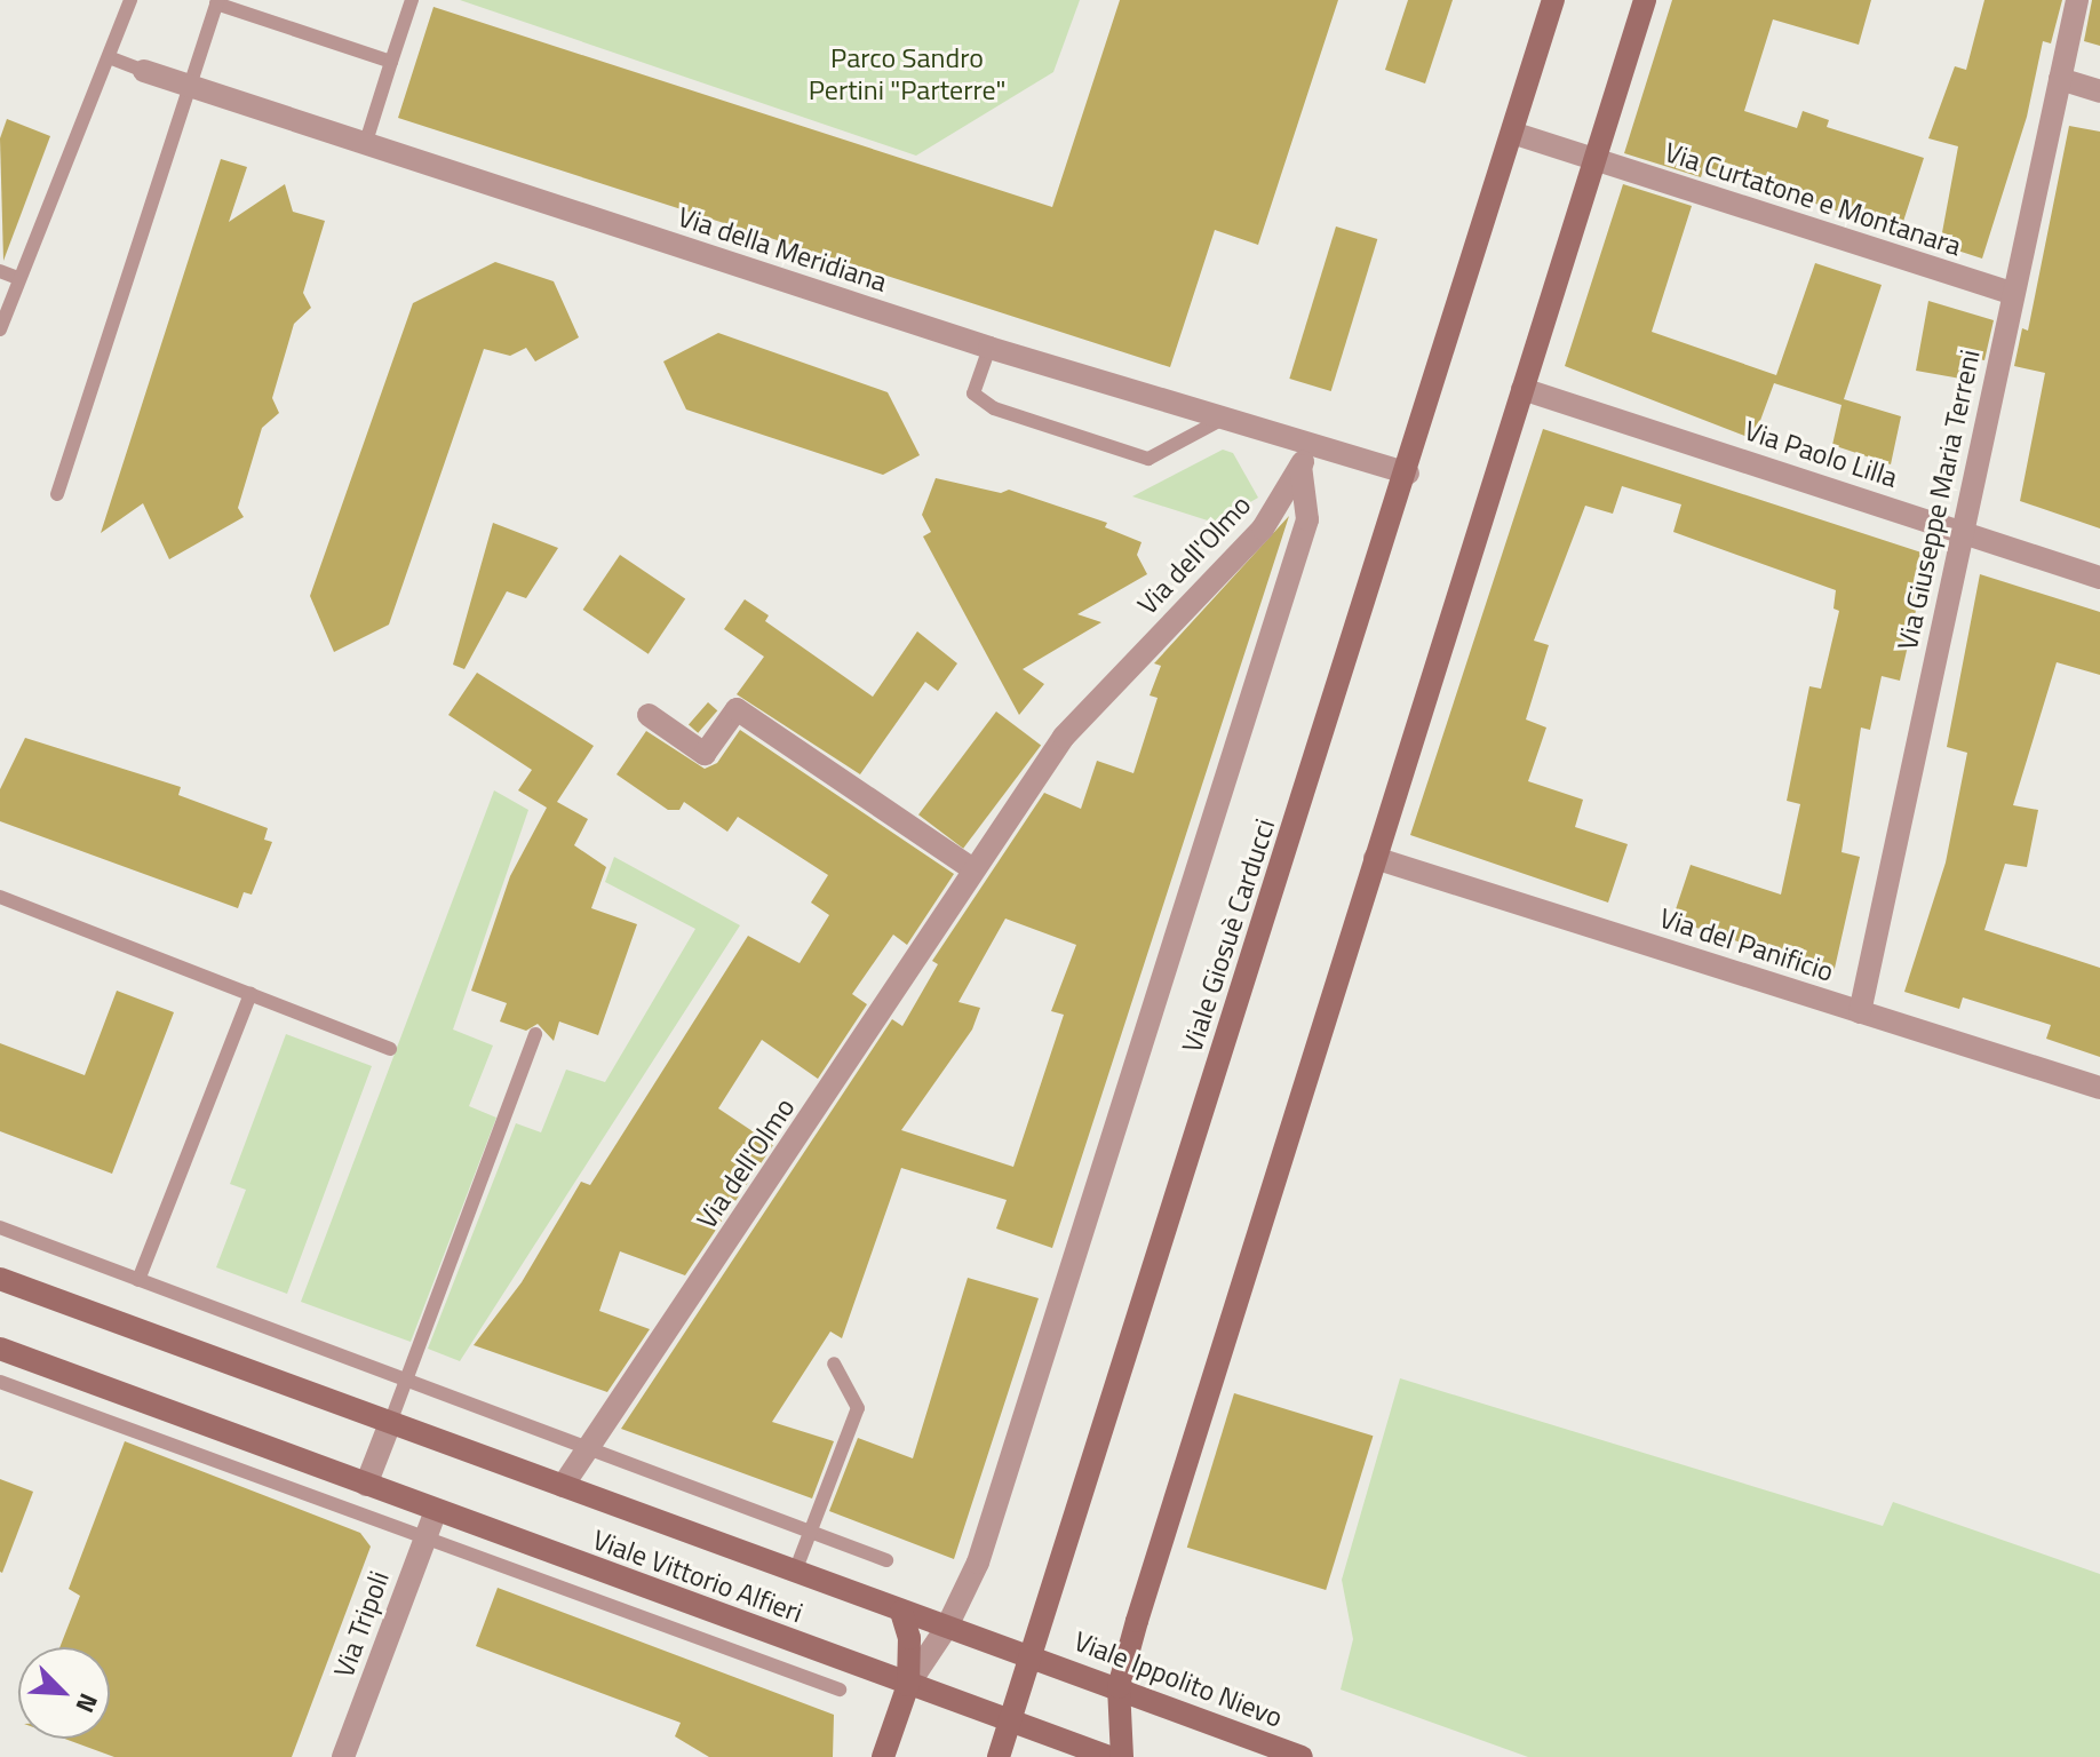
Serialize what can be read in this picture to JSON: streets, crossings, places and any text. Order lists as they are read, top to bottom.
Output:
{
  "streets": {
    "main road": ["Viale Giosuè Carducci", "Viale Vittorio Alfieri", "Viale Ippolito Nievo"],
    "street": [
      "Via Curtatone e Montanara",
      "Via della Meridiana",
      "Via Paolo Lilla",
      "Via Giuseppe Maria Terreni",
      "Via dell'Olmo",
      "Via del Panificio",
      "Via Tripoli"
    ]
  },
  "crossings": [
    ["Via Curtatone e Montanara", "Via Giuseppe Maria Terreni"],
    ["Via della Meridiana", "Via dell'Olmo"],
    ["Via della Meridiana", "Viale Giosuè Carducci"],
    ["Via Paolo Lilla", "Via Giuseppe Maria Terreni"],
    ["Via Giuseppe Maria Terreni", "Via del Panificio"],
    ["Via dell'Olmo", "Viale Giosuè Carducci"],
    ["Via dell'Olmo", "Viale Vittorio Alfieri"],
    ["Viale Giosuè Carducci", "Viale Vittorio Alfieri"],
    ["Viale Giosuè Carducci", "Viale Ippolito Nievo"],
    ["Viale Vittorio Alfieri", "Via Tripoli"],
    ["Viale Vittorio Alfieri", "Viale Ippolito Nievo"]
  ],
  "parks": ["Parco Sandro Pertini \"Parterre\""],
  "north": "bottom right"
}
